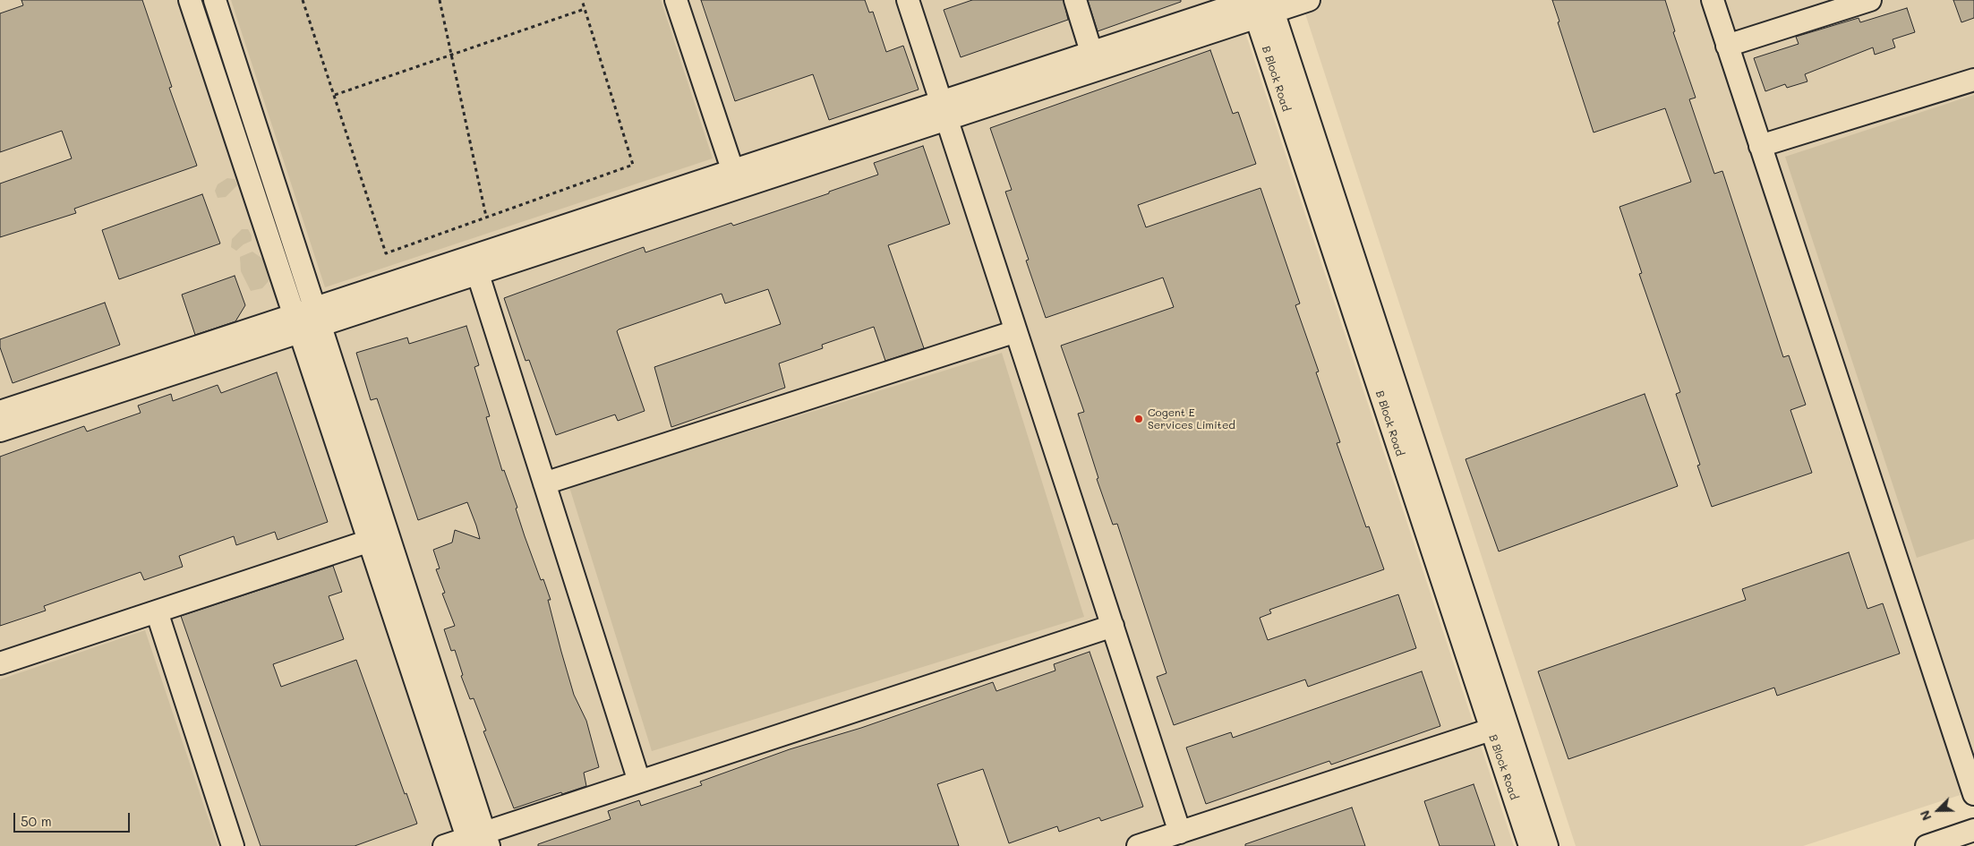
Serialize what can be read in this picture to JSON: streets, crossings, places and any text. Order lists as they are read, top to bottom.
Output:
{
  "streets": {
    "street": ["B Block Road"]
  },
  "places": ["Cogent E Services Limited"],
  "scale_bar": "50 m",
  "north": "bottom left"
}
